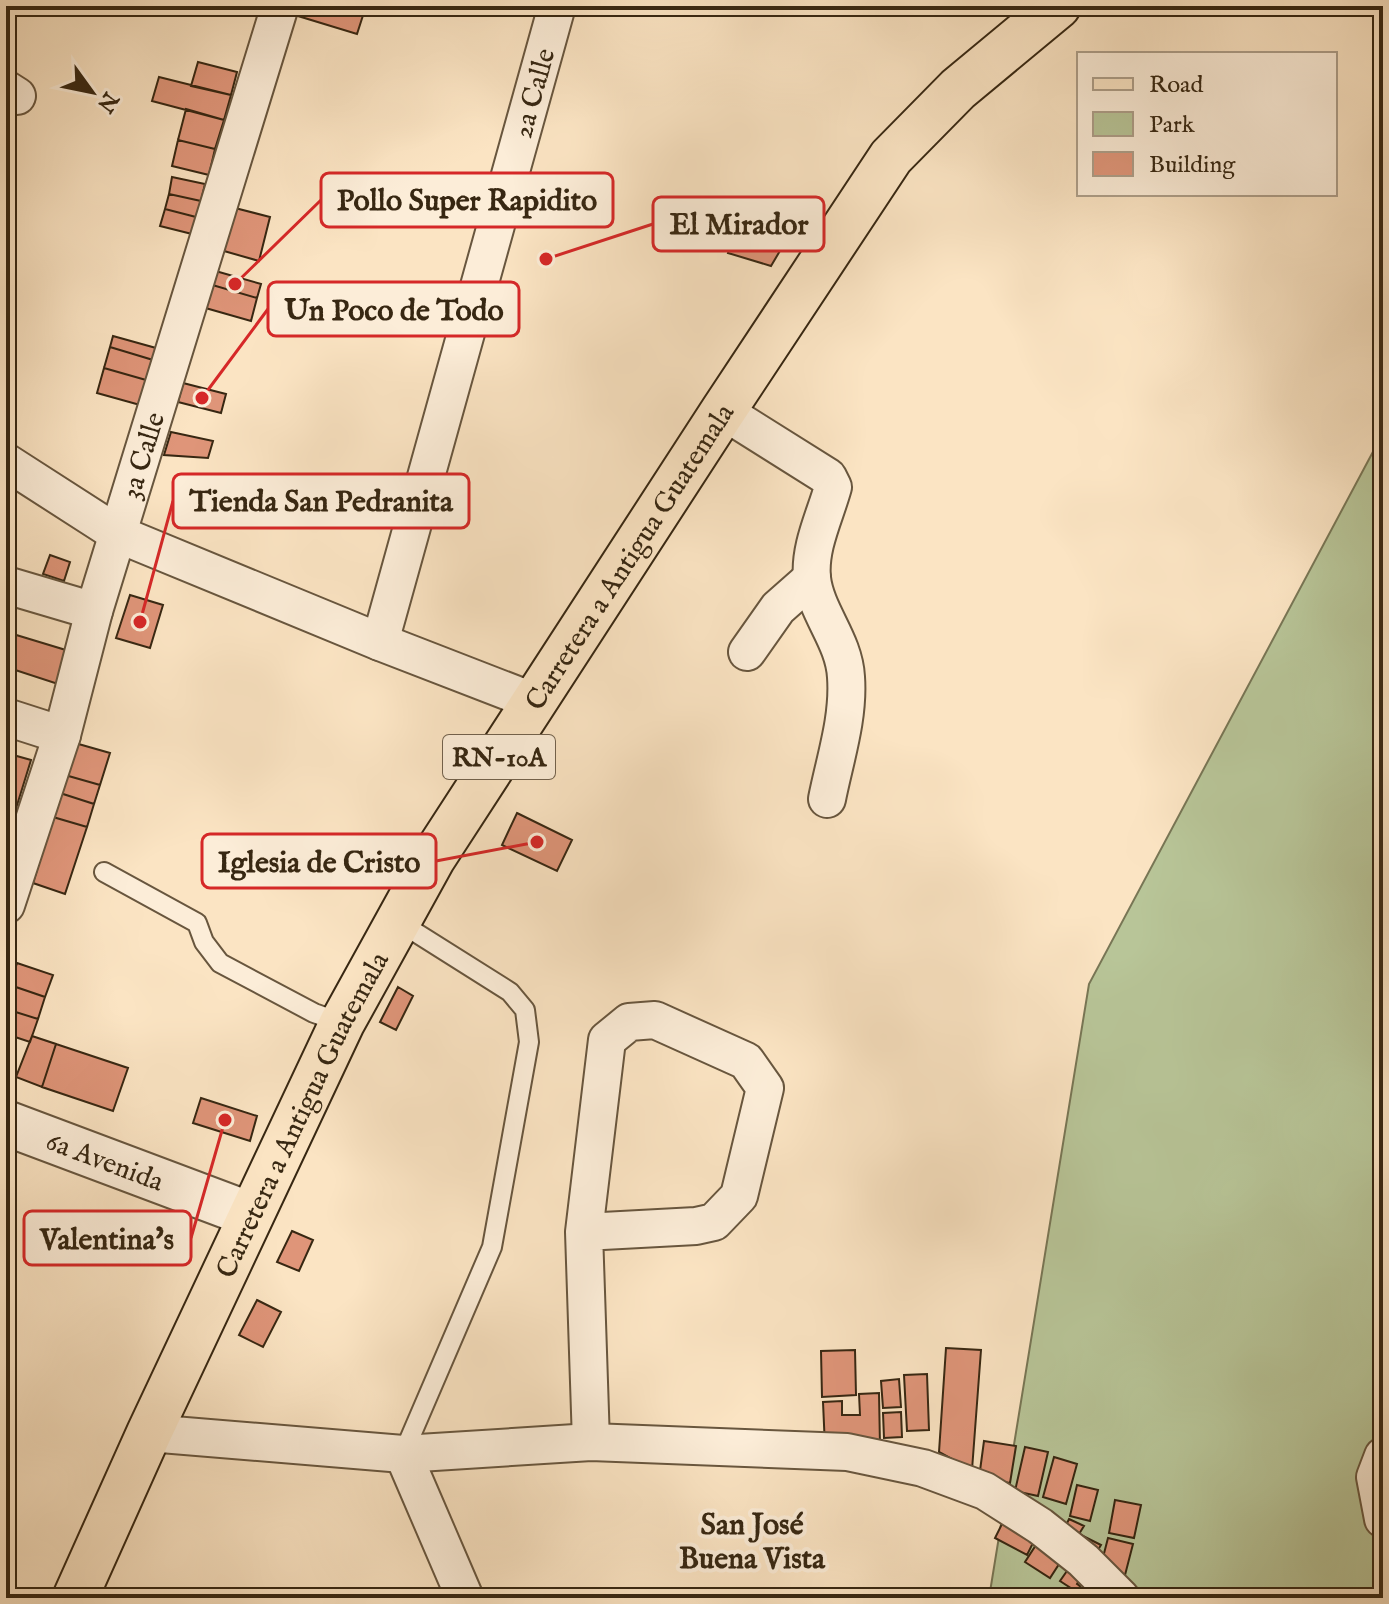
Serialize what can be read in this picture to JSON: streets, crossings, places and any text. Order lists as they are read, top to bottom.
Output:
{
  "streets": {
    "main road": ["Carretera a Antigua Guatemala", "RN-10A"],
    "street": ["2a Calle", "3a Calle", "6a Avenida"]
  },
  "crossings": [
    ["Carretera a Antigua Guatemala", "6a Avenida"]
  ],
  "districts": ["San José Buena Vista"],
  "places": [
    "El Mirador",
    "Pollo Super Rapidito",
    "Un Poco de Todo",
    "Tienda San Pedranita",
    "Iglesia de Cristo",
    "Valentina's"
  ],
  "legend": ["Road", "Park", "Building"],
  "north": "bottom right"
}
